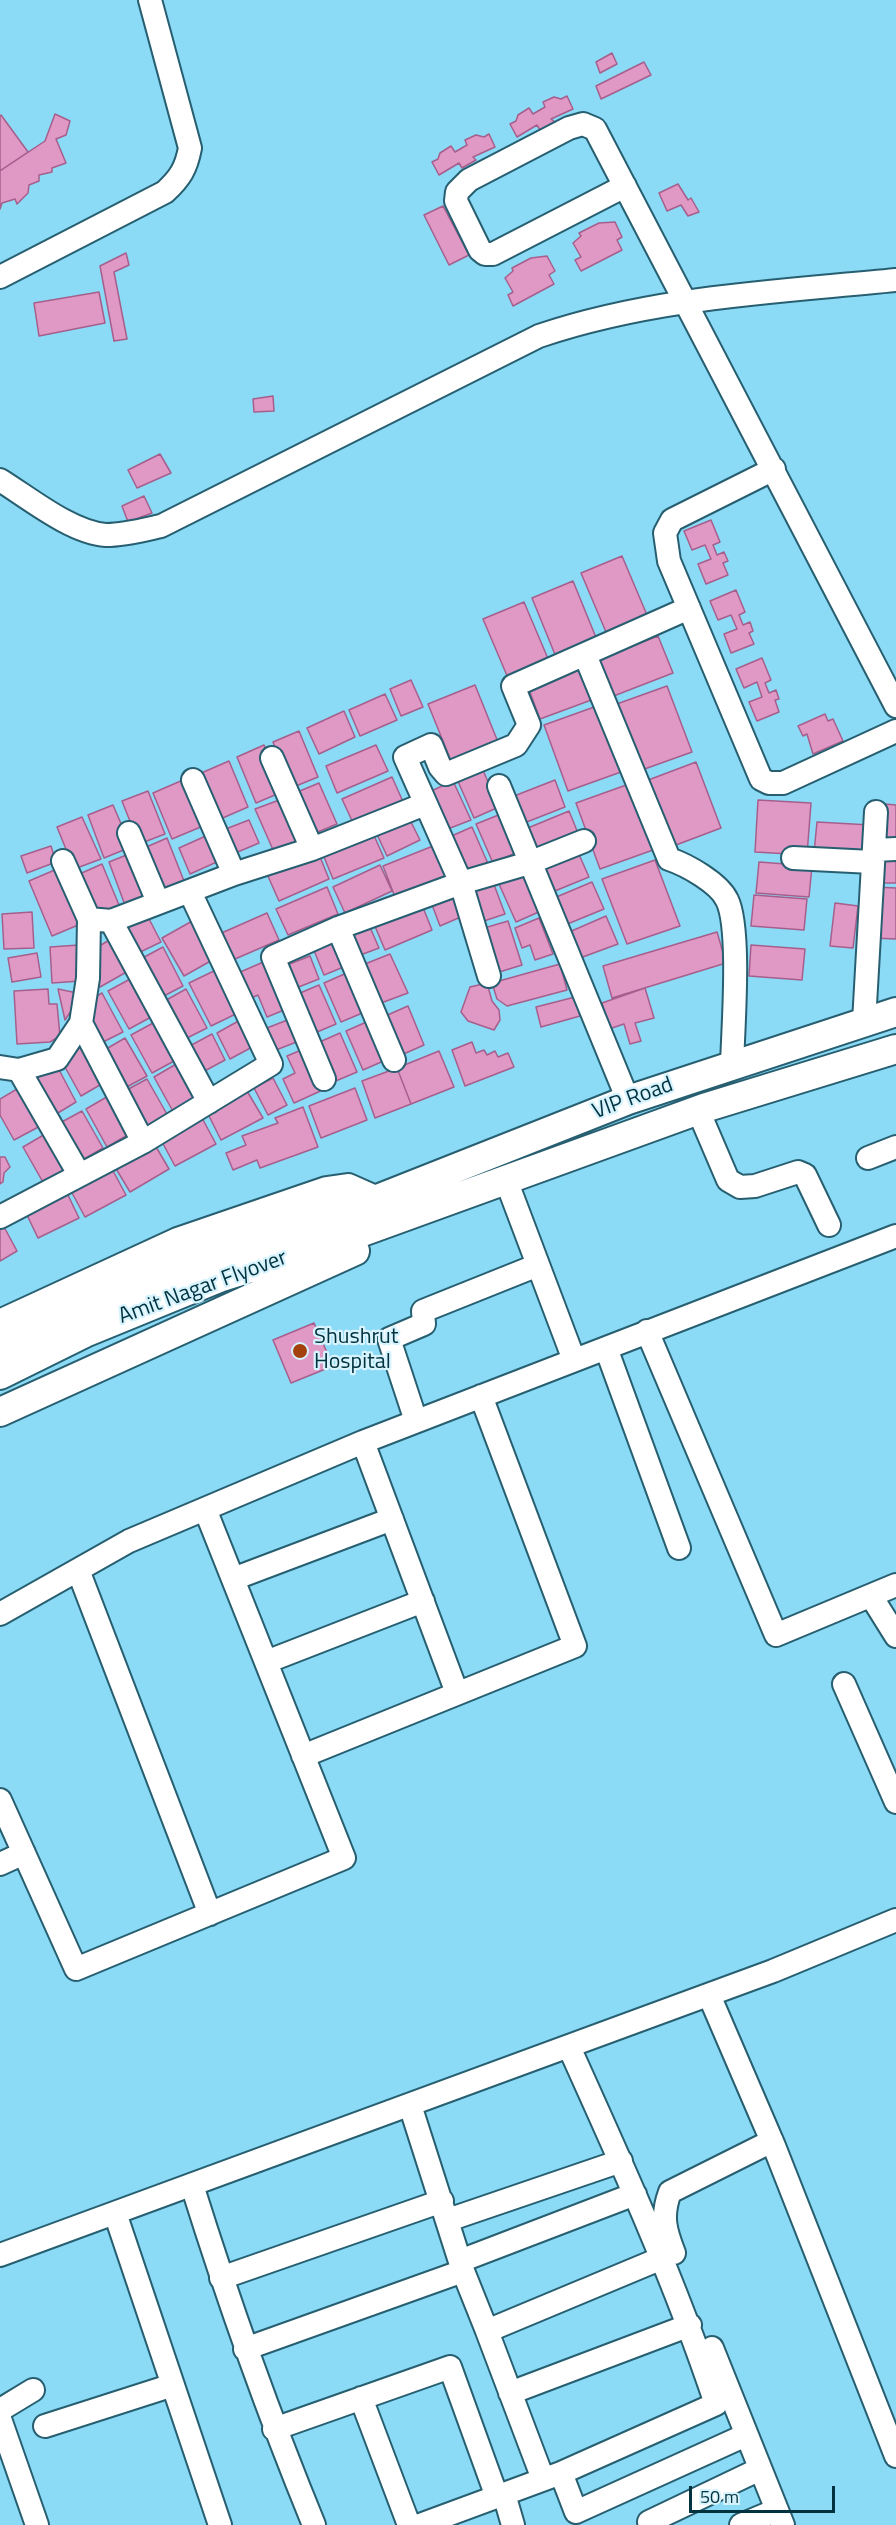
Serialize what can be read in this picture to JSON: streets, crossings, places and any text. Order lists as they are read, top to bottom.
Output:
{
  "streets": {
    "main road": ["VIP Road", "Amit Nagar Flyover"]
  },
  "crossings": [
    ["VIP Road", "Amit Nagar Flyover"]
  ],
  "places": ["Shushrut Hospital"],
  "scale_bar": "50 m"
}
